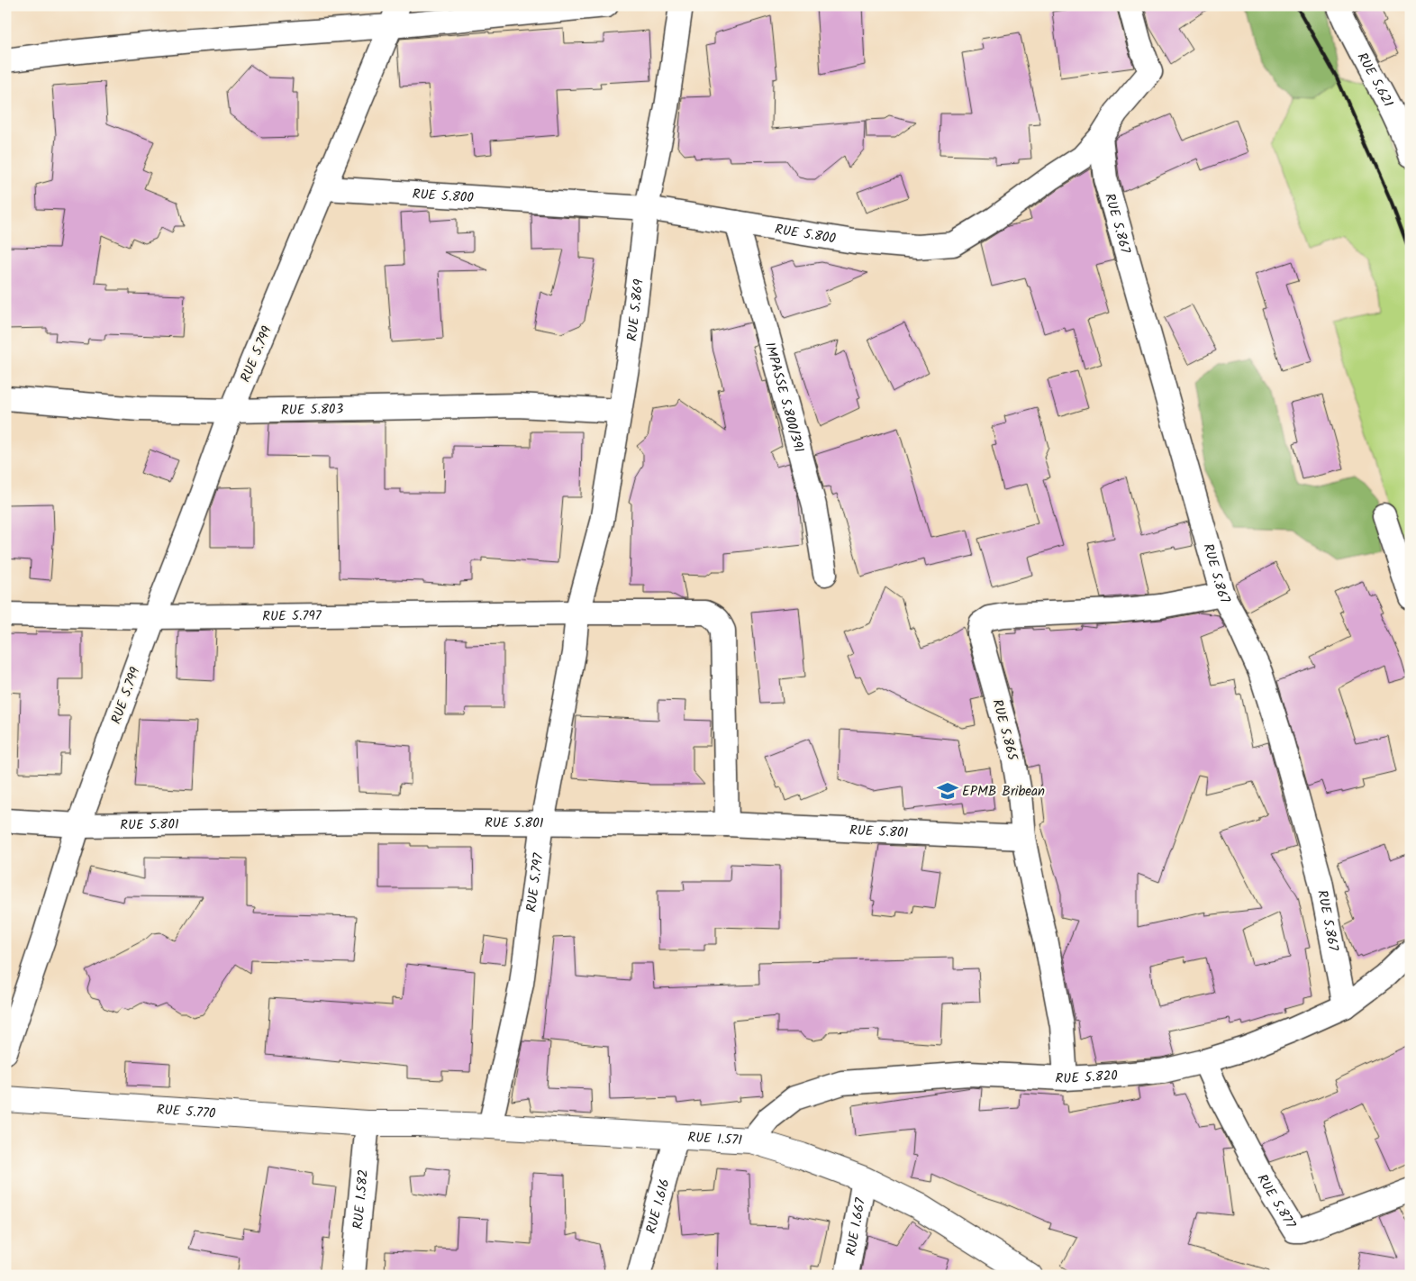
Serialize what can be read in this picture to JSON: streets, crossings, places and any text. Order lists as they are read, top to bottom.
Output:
{
  "streets": {
    "main road": ["RUE 5.770", "RUE 1.571"],
    "street": [
      "RUE 5.621",
      "RUE 5.800",
      "RUE 5.867",
      "RUE 5.869",
      "RUE 5.799",
      "IMPASSE 5.800/391",
      "RUE 5.803",
      "RUE 5.797",
      "RUE 5.865",
      "RUE 5.801",
      "RUE 5.820",
      "RUE 1.582",
      "RUE 5.877",
      "RUE 1.616",
      "RUE 1.667"
    ]
  },
  "crossings": [
    ["RUE 5.800", "RUE 5.867"],
    ["RUE 5.800", "RUE 5.869"],
    ["RUE 5.800", "RUE 5.799"],
    ["RUE 5.800", "IMPASSE 5.800/391"],
    ["RUE 5.867", "RUE 5.865"],
    ["RUE 5.867", "RUE 5.820"],
    ["RUE 5.869", "RUE 5.803"],
    ["RUE 5.869", "RUE 5.797"],
    ["RUE 5.799", "RUE 5.803"],
    ["RUE 5.799", "RUE 5.797"],
    ["RUE 5.799", "RUE 5.801"],
    ["RUE 5.797", "RUE 5.801"],
    ["RUE 5.797", "RUE 1.571"],
    ["RUE 5.865", "RUE 5.801"],
    ["RUE 5.865", "RUE 5.820"],
    ["RUE 5.820", "RUE 1.571"],
    ["RUE 5.820", "RUE 5.877"],
    ["RUE 5.770", "RUE 1.571"],
    ["RUE 5.770", "RUE 1.582"],
    ["RUE 1.571", "RUE 1.582"],
    ["RUE 1.571", "RUE 1.616"],
    ["RUE 1.571", "RUE 1.667"]
  ],
  "places": {
    "school or university": ["EPMB Bribean"]
  }
}
